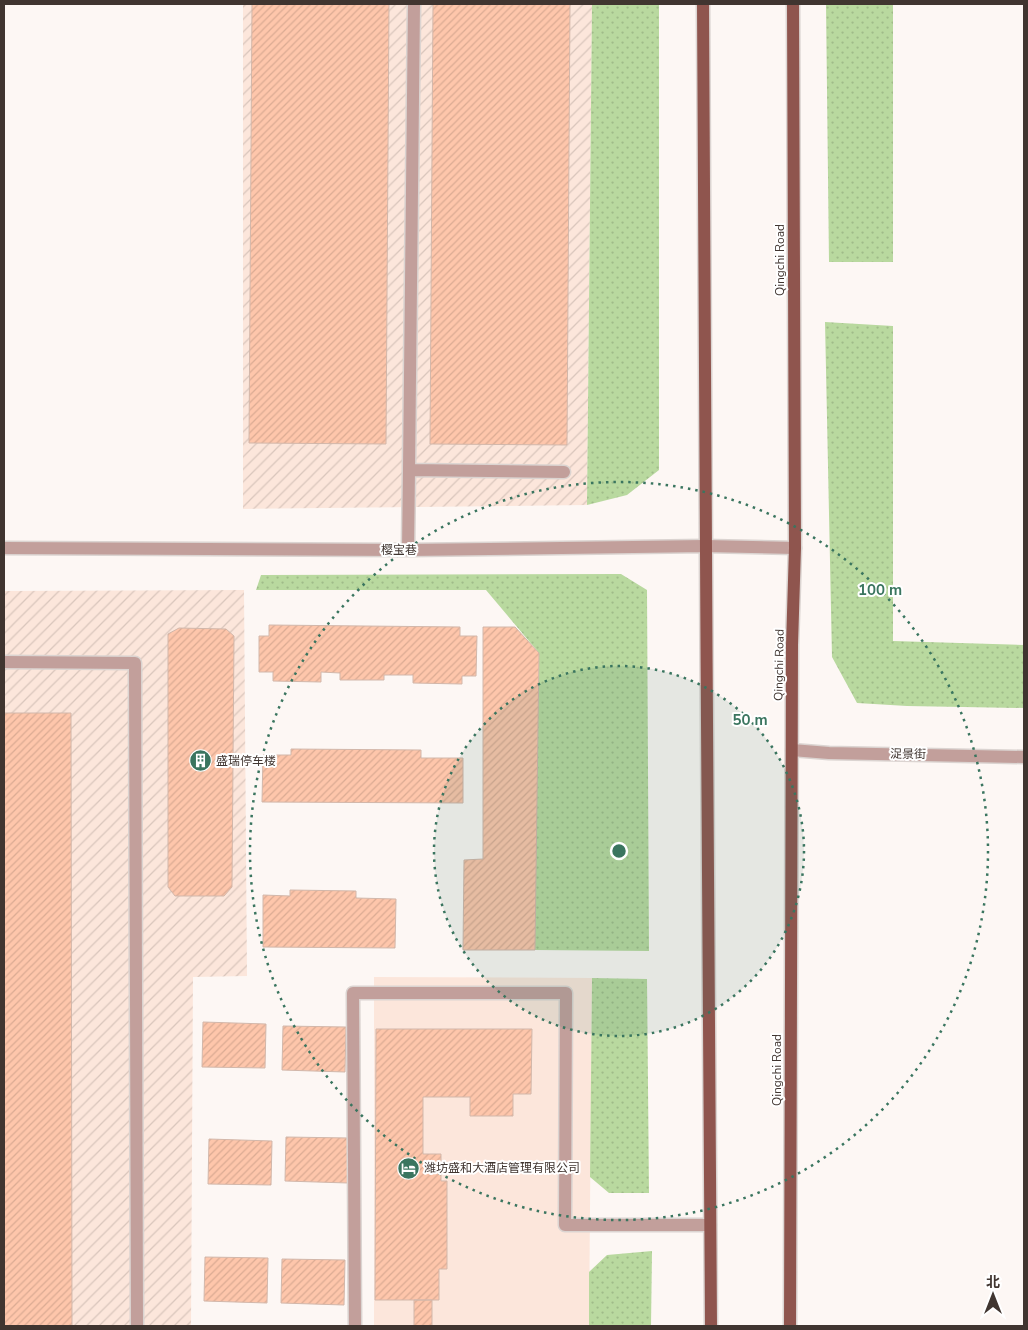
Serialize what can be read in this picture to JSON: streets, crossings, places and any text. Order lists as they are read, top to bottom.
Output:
{
  "streets": {
    "main road": ["Qingchi Road"],
    "street": ["樱宝巷", "浞景街"]
  },
  "crossings": [
    ["Qingchi Road", "樱宝巷"],
    ["Qingchi Road", "浞景街"]
  ],
  "places": {
    "building": ["盛瑞停车楼"],
    "hotel": ["潍坊盛和大酒店管理有限公司"]
  },
  "north": "top",
  "rings": ["100 m", "50 m"]
}
